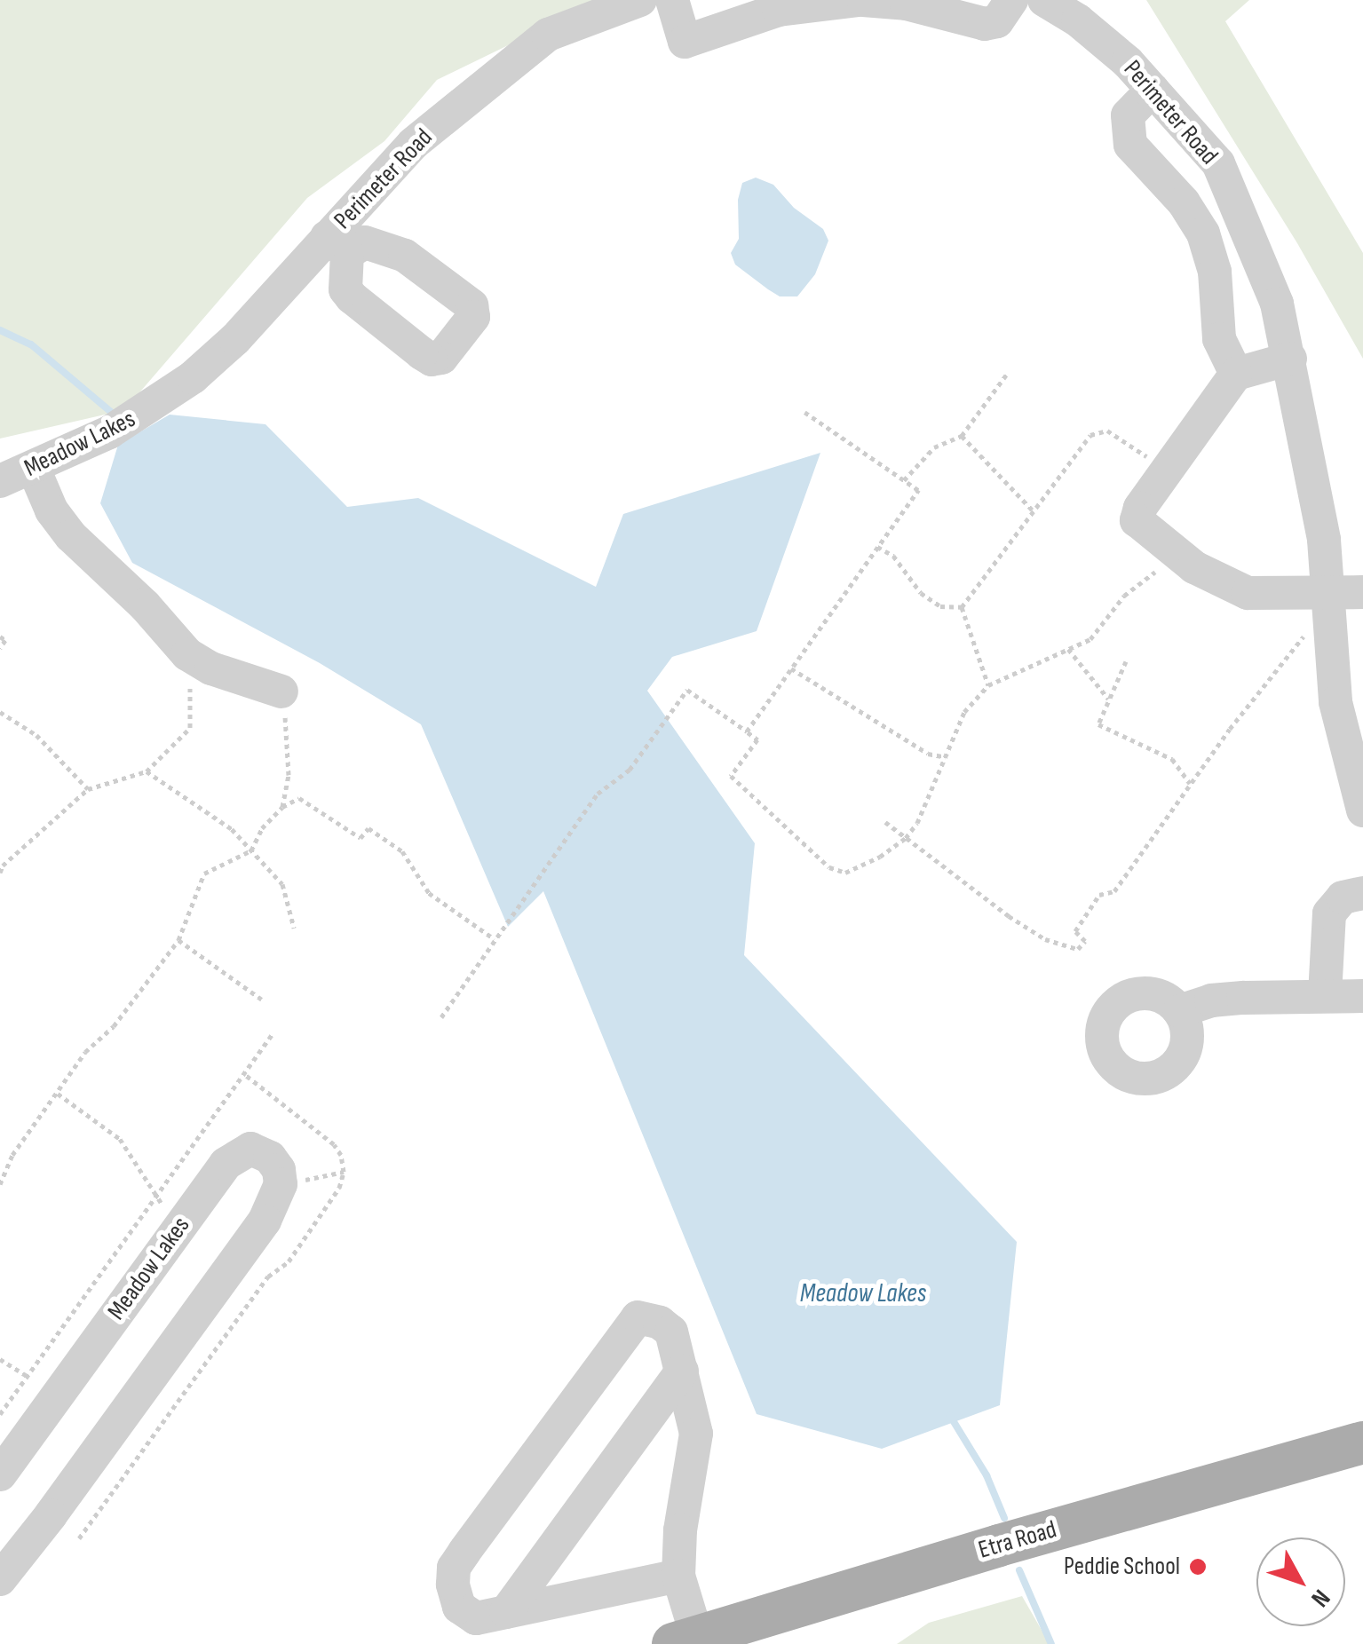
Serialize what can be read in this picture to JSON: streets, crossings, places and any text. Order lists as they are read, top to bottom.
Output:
{
  "streets": {
    "main road": ["Etra Road"],
    "street": ["Perimeter Road", "Meadow Lakes"]
  },
  "crossings": [
    ["Perimeter Road", "Meadow Lakes"]
  ],
  "water": ["Meadow Lakes"],
  "places": ["Peddie School"],
  "north": "bottom right"
}
